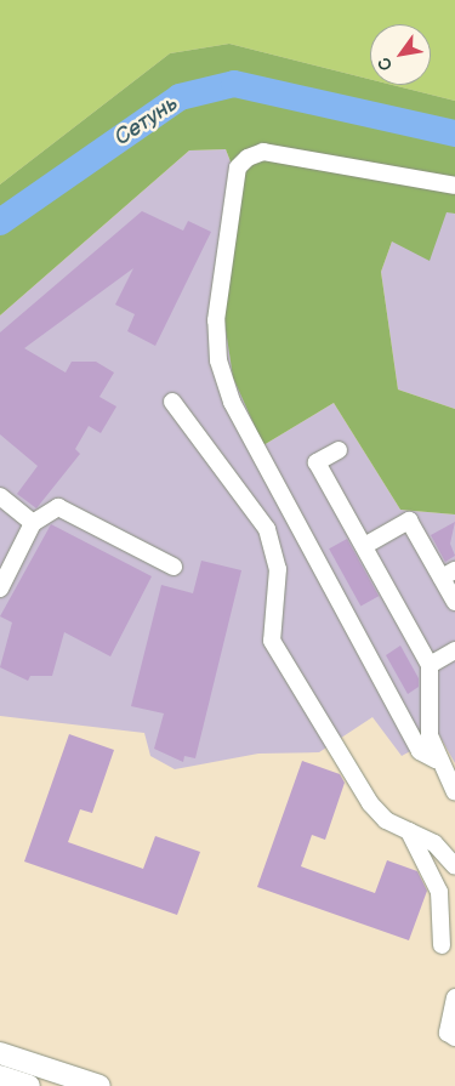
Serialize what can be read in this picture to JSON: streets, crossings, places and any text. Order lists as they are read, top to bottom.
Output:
{
  "water": ["Сетунь"],
  "north": "bottom left"
}
